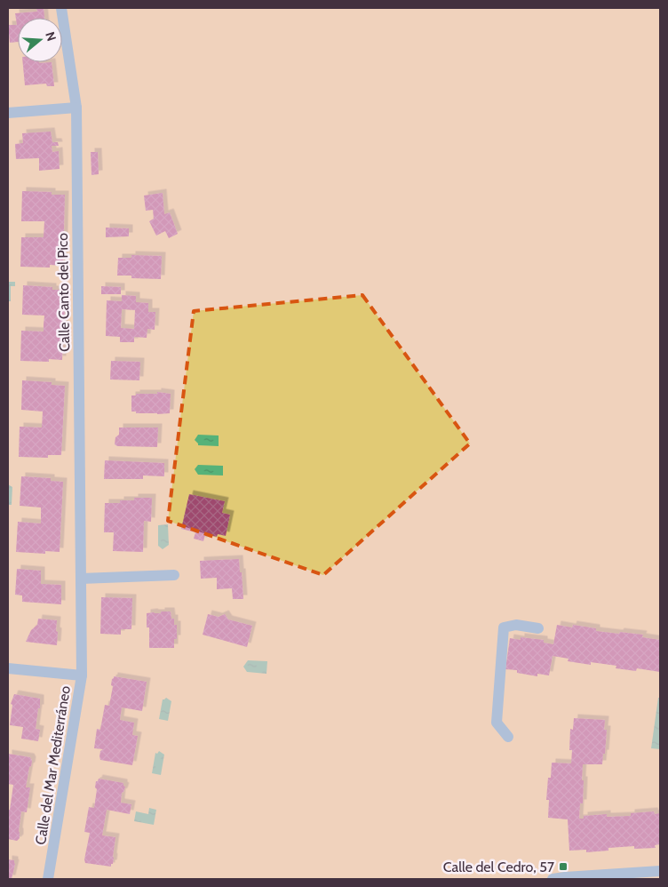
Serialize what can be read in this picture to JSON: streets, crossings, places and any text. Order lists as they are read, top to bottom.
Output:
{
  "streets": {
    "street": ["Calle Canto del Pico", "Calle del Mar Mediterráneo"]
  },
  "crossings": [
    ["Calle Canto del Pico", "Calle del Mar Mediterráneo"]
  ],
  "places": {
    "transit": ["Calle del Cedro, 57"]
  },
  "north": "right"
}
